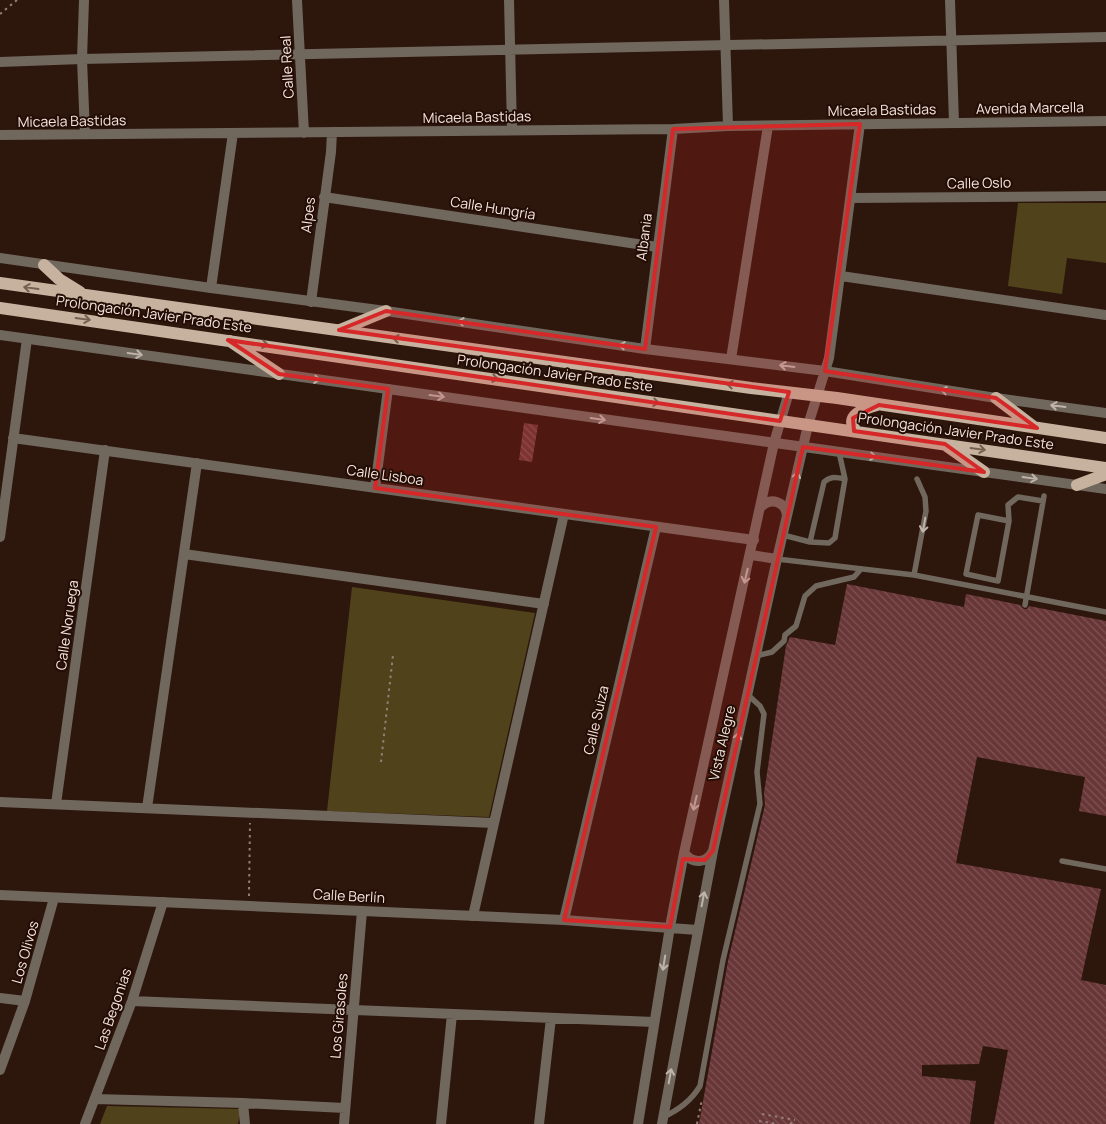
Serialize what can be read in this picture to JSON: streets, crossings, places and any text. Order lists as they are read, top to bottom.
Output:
{
  "streets": {
    "main road": ["Prolongación Javier Prado Este"],
    "street": [
      "Calle Real",
      "Avenida Marcella",
      "Micaela Bastidas",
      "Calle Oslo",
      "Calle Hungría",
      "Alpes",
      "Albania",
      "Calle Lisboa",
      "Calle Noruega",
      "Calle Suiza",
      "Vista Alegre",
      "Calle Berlín",
      "Los Olivos",
      "Las Begonias",
      "Los Girasoles"
    ]
  },
  "crossings": [
    ["Calle Real", "Micaela Bastidas"],
    ["Avenida Marcella", "Micaela Bastidas"],
    ["Micaela Bastidas", "Alpes"],
    ["Micaela Bastidas", "Albania"],
    ["Micaela Bastidas", "Vista Alegre"],
    ["Calle Oslo", "Vista Alegre"],
    ["Calle Hungría", "Alpes"],
    ["Calle Hungría", "Albania"],
    ["Prolongación Javier Prado Este", "Vista Alegre"],
    ["Calle Lisboa", "Calle Noruega"],
    ["Calle Lisboa", "Calle Suiza"],
    ["Calle Lisboa", "Vista Alegre"],
    ["Calle Suiza", "Calle Berlín"],
    ["Vista Alegre", "Calle Berlín"],
    ["Calle Berlín", "Los Olivos"],
    ["Calle Berlín", "Las Begonias"],
    ["Calle Berlín", "Los Girasoles"]
  ]
}
